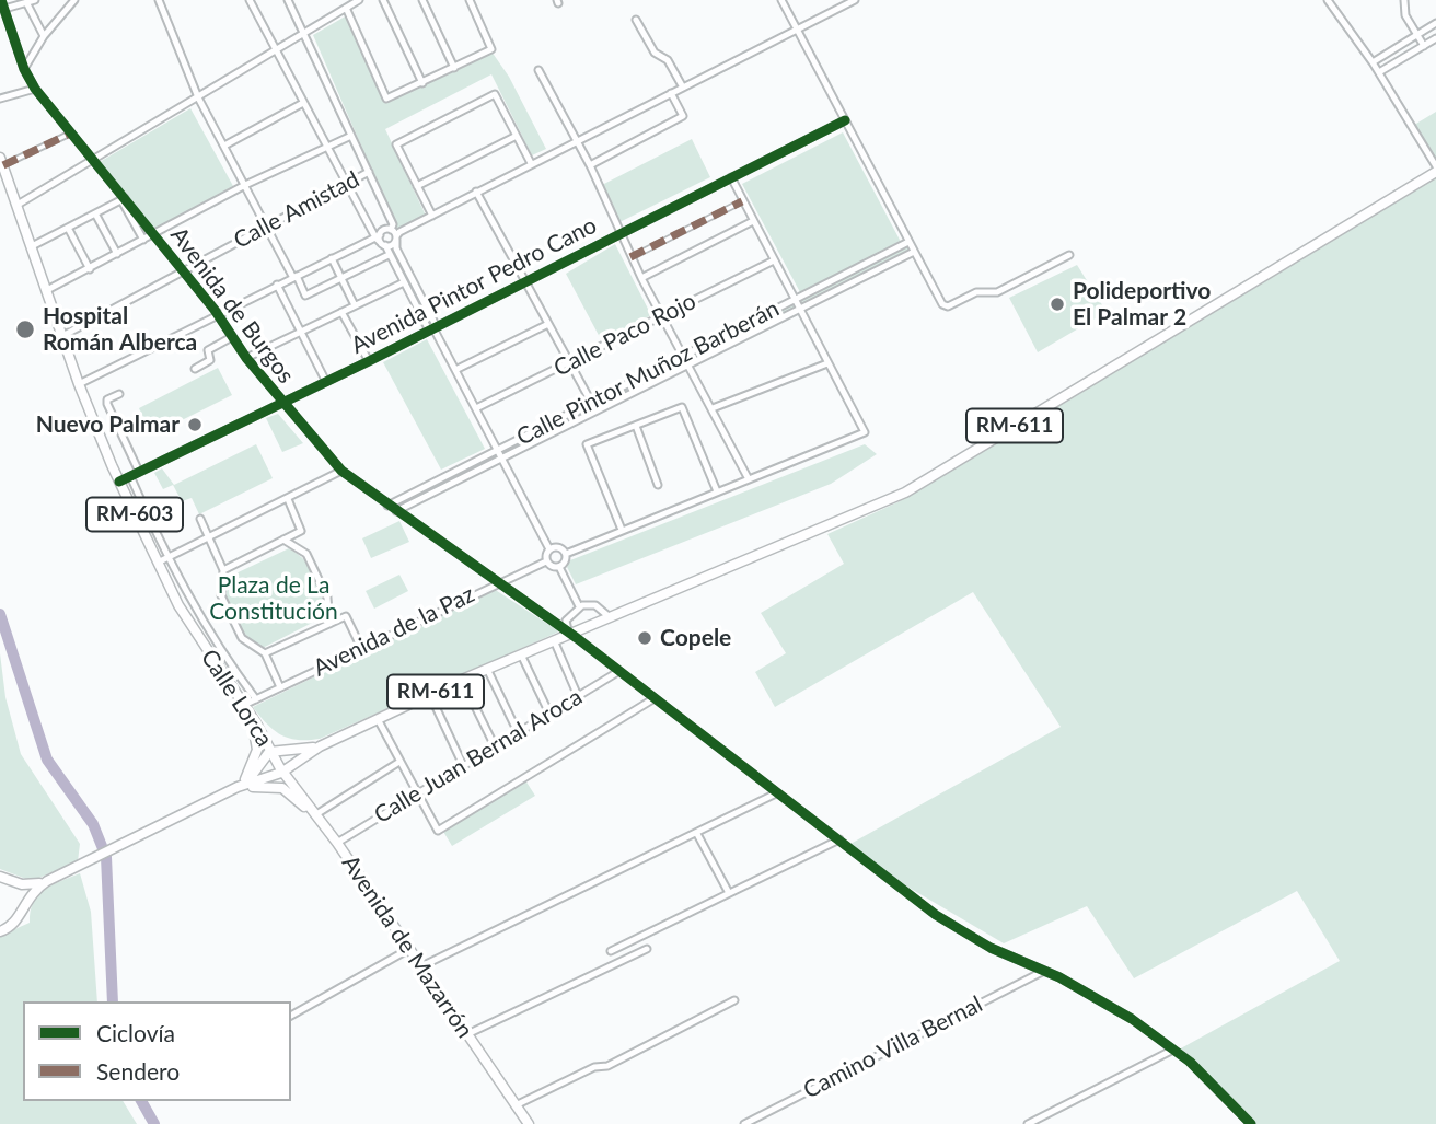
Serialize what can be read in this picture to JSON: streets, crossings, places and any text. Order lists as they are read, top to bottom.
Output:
{
  "streets": {
    "main road": [
      "RM-611",
      "RM-603",
      "Calle Lorca",
      "Avenida de Mazarrón"
    ],
    "street": [
      "Calle Amistad",
      "Avenida Pintor Pedro Cano",
      "Avenida de Burgos",
      "Calle Paco Rojo",
      "Calle Pintor Muñoz Barberán",
      "Avenida de la Paz",
      "Calle Juan Bernal Aroca",
      "Camino Villa Bernal"
    ]
  },
  "crossings": [
    ["Calle Amistad", "Avenida de Burgos"],
    ["Calle Amistad", "Calle Lorca"],
    ["Avenida Pintor Pedro Cano", "Avenida de Burgos"],
    ["Avenida Pintor Pedro Cano", "Calle Lorca"],
    ["Avenida de Burgos", "Calle Pintor Muñoz Barberán"],
    ["Avenida de Burgos", "RM-611"],
    ["Avenida de Burgos", "Avenida de la Paz"],
    ["Avenida de Burgos", "Calle Juan Bernal Aroca"],
    ["Avenida de Burgos", "Camino Villa Bernal"],
    ["RM-611", "Calle Lorca"],
    ["RM-611", "Avenida de Mazarrón"],
    ["Avenida de la Paz", "Calle Lorca"],
    ["Calle Lorca", "Avenida de Mazarrón"],
    ["Calle Juan Bernal Aroca", "Avenida de Mazarrón"]
  ],
  "parks": ["Plaza de La Constitución"],
  "places": [
    "Polideportivo El Palmar 2",
    "Hospital Román Alberca",
    "Nuevo Palmar",
    "Copele"
  ],
  "legend": ["Ciclovía", "Sendero"]
}
